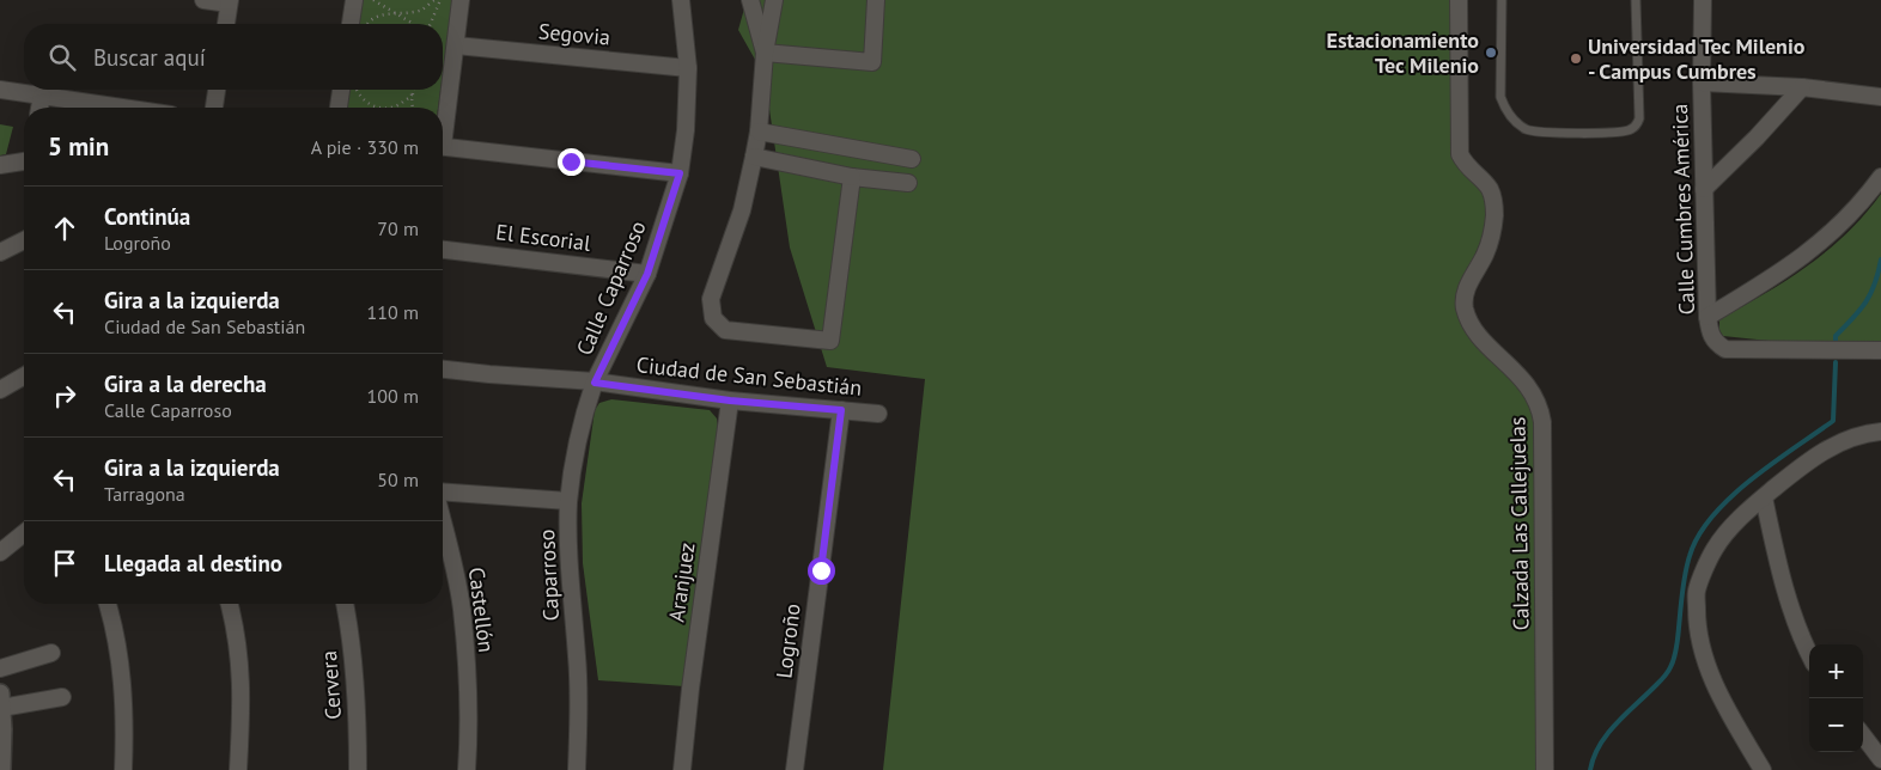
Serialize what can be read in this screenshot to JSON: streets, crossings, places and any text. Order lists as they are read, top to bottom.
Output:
{
  "streets": {
    "street": [
      "Segovia",
      "Calle Cumbres América",
      "El Escorial",
      "Calle Caparroso",
      "Ciudad de San Sebastián",
      "Calzada Las Callejuelas",
      "Caparroso",
      "Aranjuez",
      "Castellón",
      "Logroño",
      "Cervera"
    ]
  },
  "crossings": [
    ["Segovia", "Calle Caparroso"],
    ["El Escorial", "Calle Caparroso"],
    ["Calle Caparroso", "Ciudad de San Sebastián"],
    ["Calle Caparroso", "Caparroso"],
    ["Ciudad de San Sebastián", "Caparroso"],
    ["Ciudad de San Sebastián", "Aranjuez"],
    ["Ciudad de San Sebastián", "Logroño"]
  ],
  "places": ["Estacionamiento Tec Milenio", "Universidad Tec Milenio - Campus Cumbres"],
  "page": {
    "search": "Buscar aquí",
    "heading": ["5 min", "A pie · 330 m"],
    "list": [
      ["Continúa", "Logroño", "70 m"],
      ["Gira a la izquierda", "Ciudad de San Sebastián", "110 m"],
      ["Gira a la derecha", "Calle Caparroso", "100 m"],
      ["Gira a la izquierda", "Tarragona", "50 m"],
      "Llegada al destino"
    ],
    "map_buttons": ["+", "−"]
  }
}
